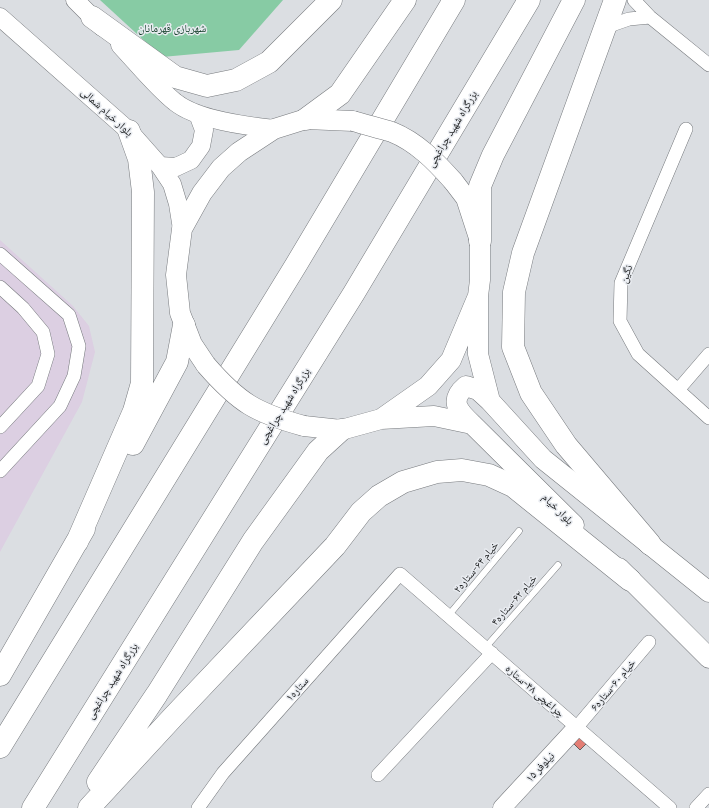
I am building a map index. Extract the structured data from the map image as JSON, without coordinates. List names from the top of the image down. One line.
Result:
{"streets":{"highway":["بزرگراه شهید چراغچی"],"main road":["بلوار خیام شمالی","بلوار خیام","نیلوفر ۱۵"],"street":["نگین","خیام ۶۰-ستاره۶","ستاره۱","چراغچی ۴۸-ستاره"],"lane":["خیام ۶۴-ستاره۲","خیام ۶۲-ستاره۴"]},"crossings":[["خیام ۶۴-ستاره۲","چراغچی ۴۸-ستاره"],["خیام ۶۲-ستاره۴","چراغچی ۴۸-ستاره"],["خیام ۶۰-ستاره۶","چراغچی ۴۸-ستاره"],["خیام ۶۰-ستاره۶","نیلوفر ۱۵"],["ستاره۱","چراغچی ۴۸-ستاره"],["چراغچی ۴۸-ستاره","نیلوفر ۱۵"]],"parks":["شهربازی قهرمانان"]}
